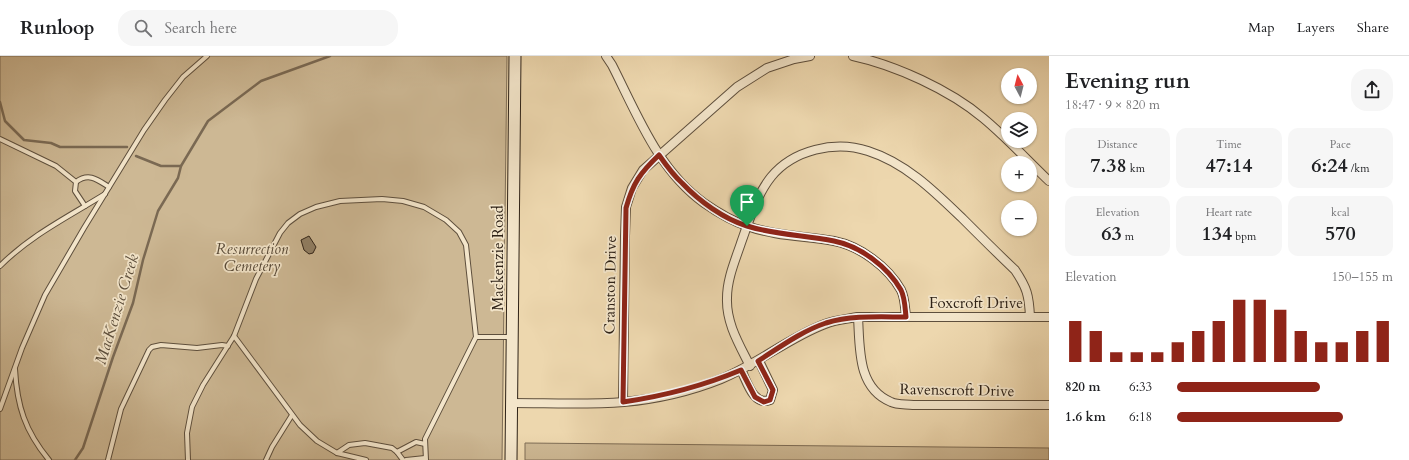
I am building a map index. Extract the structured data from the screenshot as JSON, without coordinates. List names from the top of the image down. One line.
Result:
{"streets":{"main road":["Mackenzie Road"],"street":["Cranston Drive","Foxcroft Drive","Ravenscroft Drive"]},"crossings":[["Mackenzie Road","Foxcroft Drive"],["Cranston Drive","Foxcroft Drive"],["Foxcroft Drive","Ravenscroft Drive"]],"water":["MacKenzie Creek"],"parks":["Resurrection Cemetery"],"north":"top","page":{"header":"Runloop","search":"Search here","nav":["Map","Layers","Share"],"heading":["Evening run","18:47 · 9 × 820 m"],"map_buttons":["+","−"],"stats":[["Distance","7.38 km"],["Time","47:14"],["Pace","6:24 /km"],["Elevation","63 m"],["Heart rate","134 bpm"],["kcal","570"]],"chart":["Elevation","150–155 m"],"list":[{"name":"820 m","note":"6:33"},{"name":"1.6 km","note":"6:18"}]}}
